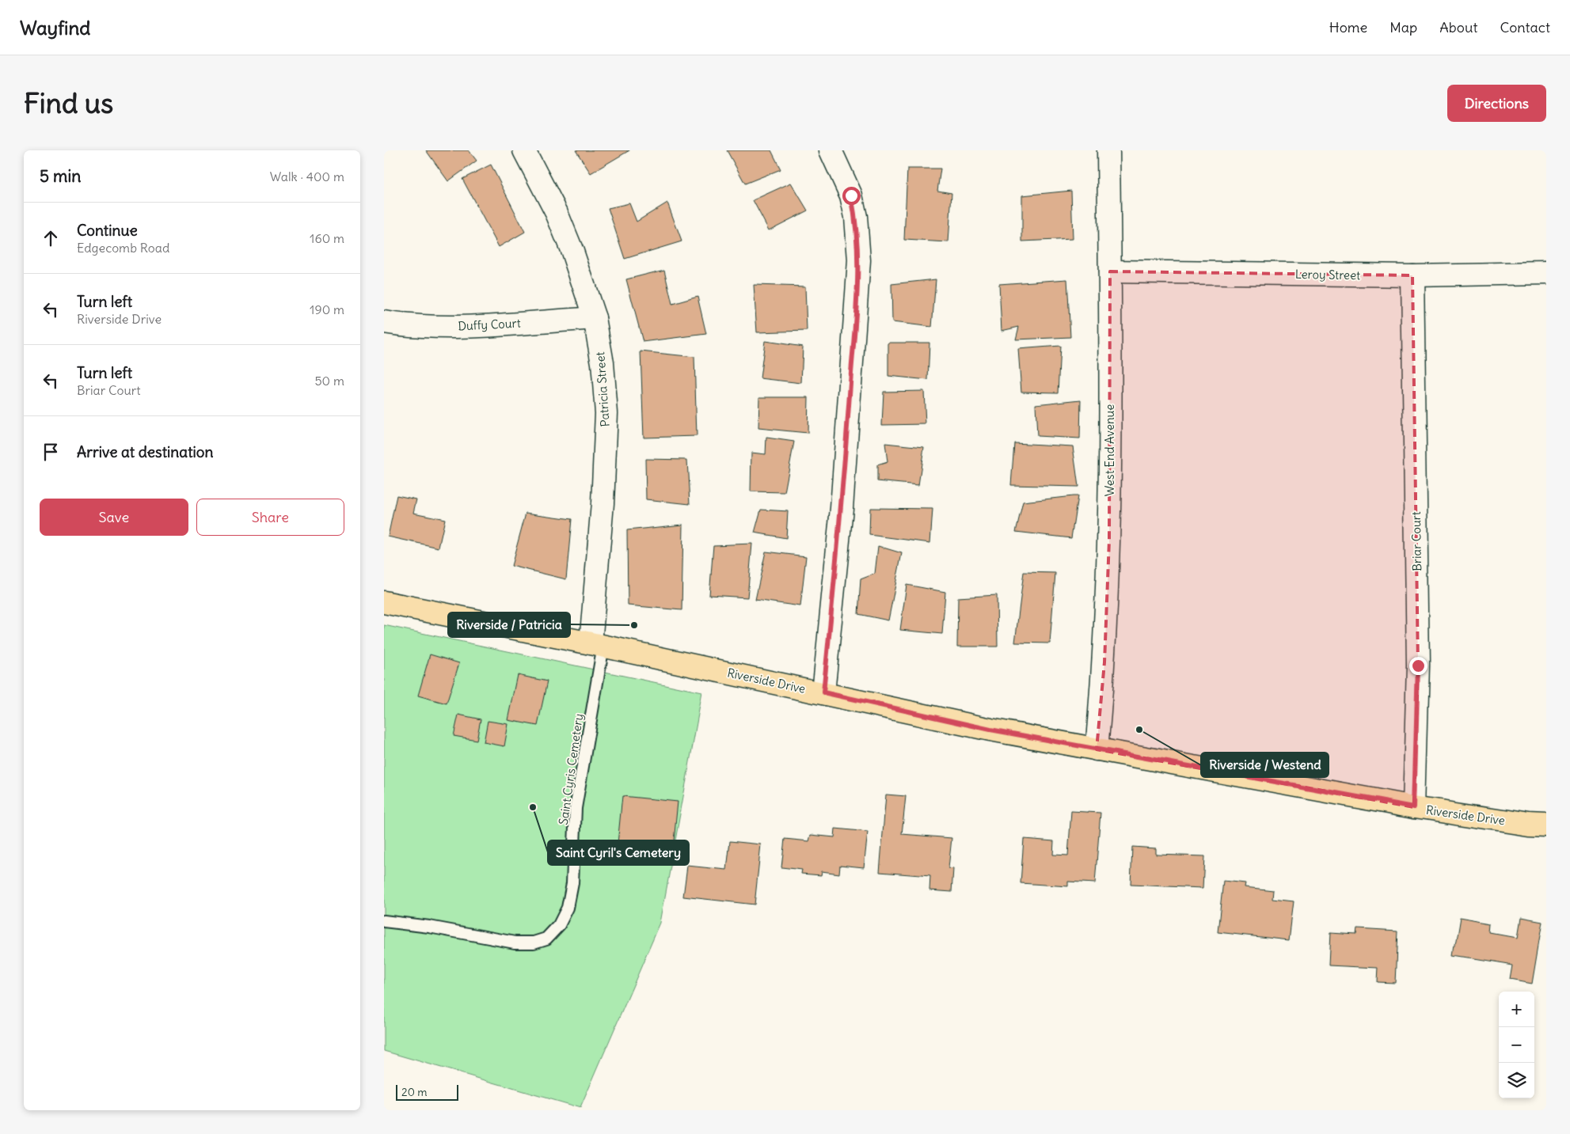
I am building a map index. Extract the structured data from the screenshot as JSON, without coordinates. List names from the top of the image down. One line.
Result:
{"streets":{"main road":["Riverside Drive"],"street":["Leroy Street","Duffy Court","Patricia Street","West End Avenue","Briar Court"],"lane":["Saint Cyris Cemetery"]},"crossings":[["Leroy Street","West End Avenue"],["Leroy Street","Briar Court"],["Duffy Court","Patricia Street"],["Patricia Street","Riverside Drive"],["Patricia Street","Saint Cyris Cemetery"],["West End Avenue","Riverside Drive"],["Briar Court","Riverside Drive"],["Riverside Drive","Saint Cyris Cemetery"]],"places":["Riverside / Patricia","Riverside / Westend","Saint Cyril's Cemetery"],"scale_bar":"20 m","page":{"header":"Wayfind","nav":["Home","Map","About","Contact"],"buttons":["Directions",["Save","Share"]],"title":"Find us","heading":["5 min","Walk · 400 m"],"list":[["Continue","Edgecomb Road","160 m"],["Turn left","Riverside Drive","190 m"],["Turn left","Briar Court","50 m"],"Arrive at destination"],"map_buttons":["+","−"],"scale":"20 m"}}
